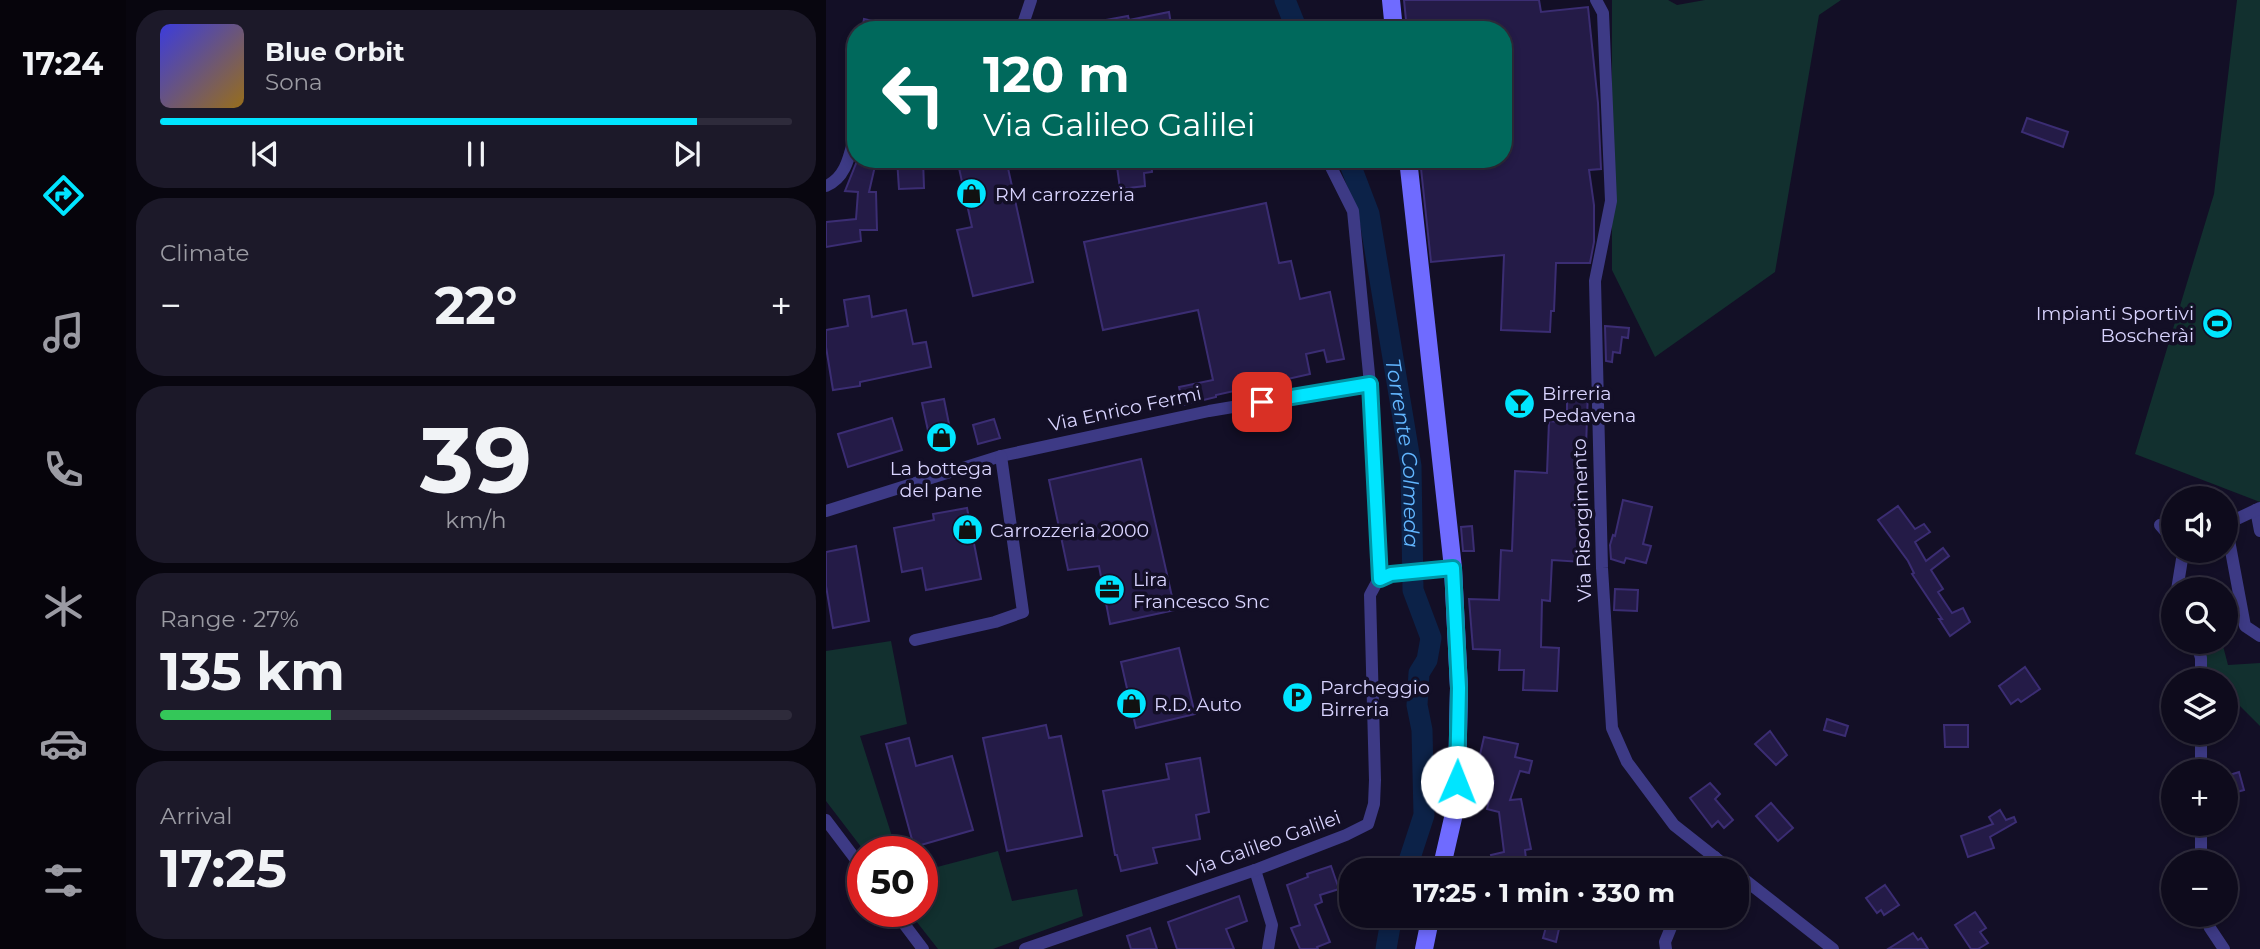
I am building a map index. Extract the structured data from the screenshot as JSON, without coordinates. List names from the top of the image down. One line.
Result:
{"streets":{"street":["Via Enrico Fermi","Via Risorgimento","Via Galileo Galilei"]},"water":["Torrente Colmeda"],"places":{"shop":["RM carrozzeria","La bottega del pane","Carrozzeria 2000","R.D. Auto"],"sports":["Impianti Sportivi Boscherài"],"bar":["Birreria Pedavena"],"office":["Lira Francesco Snc"],"parking":["Parcheggio Birreria"]},"page":{"tabs":"17:24","turn":["120 m","Via Galileo Galilei"],"song":["Blue Orbit","Sona"],"tile":["Climate",["39","km/h"],["Range · 27%","135 km"],["Arrival","17:25"]],"heat":["−","22°","+"],"map_buttons":["+","−"],"limit":"50","trip":"17:25 · 1 min · 330 m"}}
